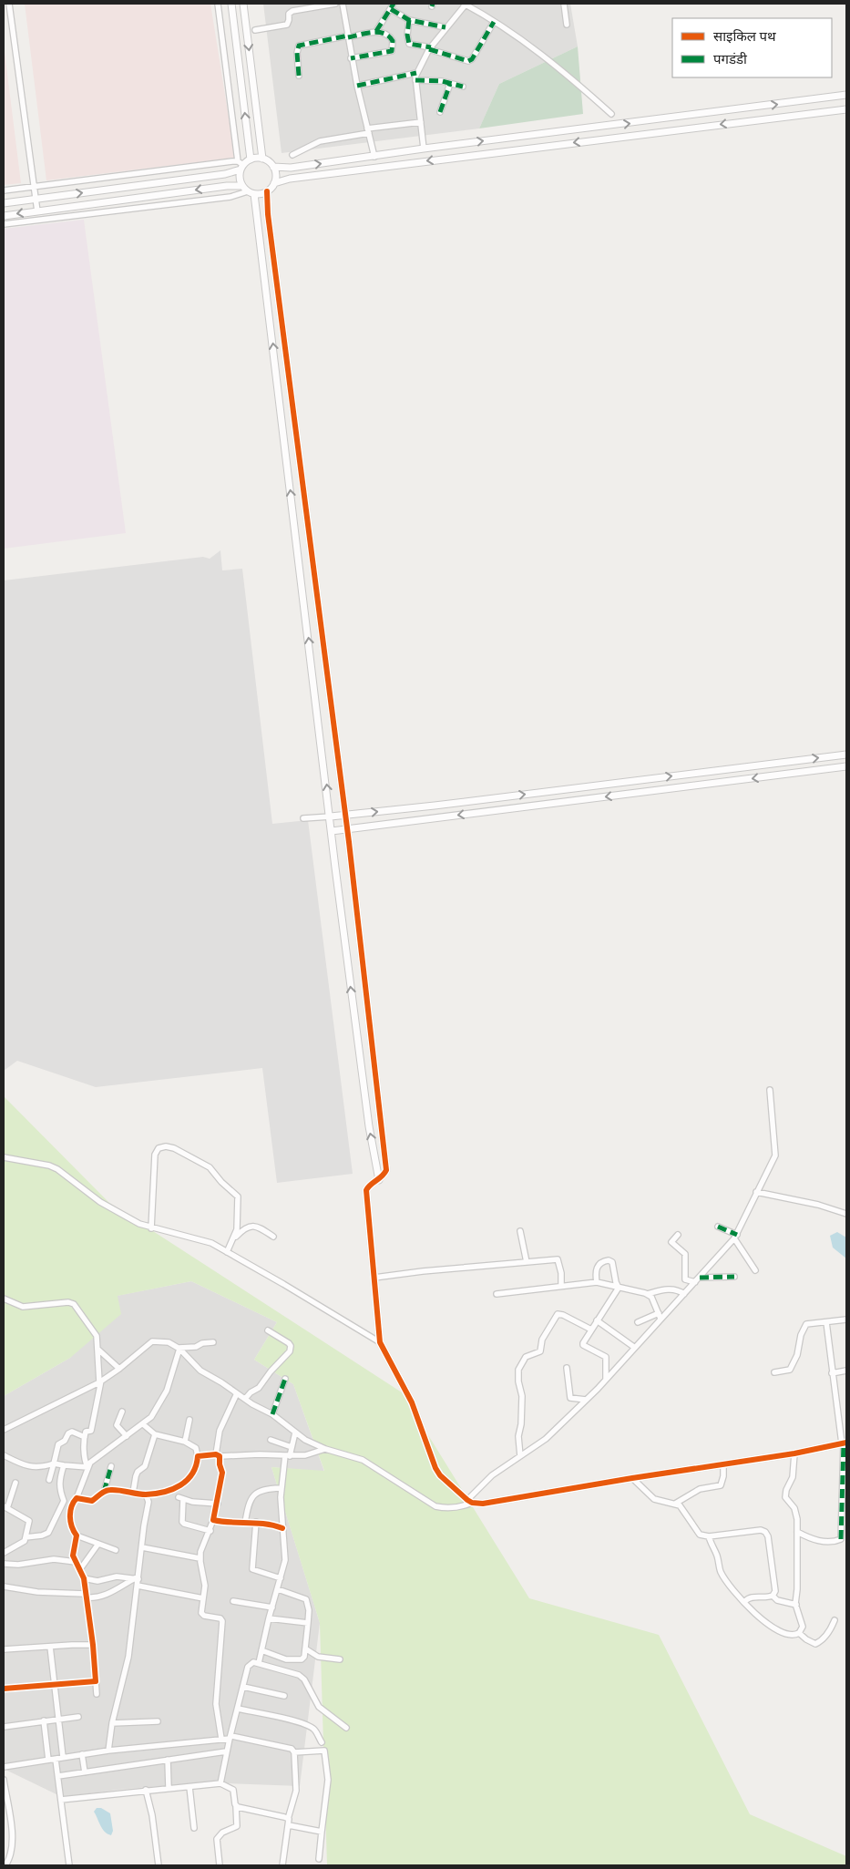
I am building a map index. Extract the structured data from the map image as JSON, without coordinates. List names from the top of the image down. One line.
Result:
{"legend":["साइकिल पथ","पगडंडी"]}
